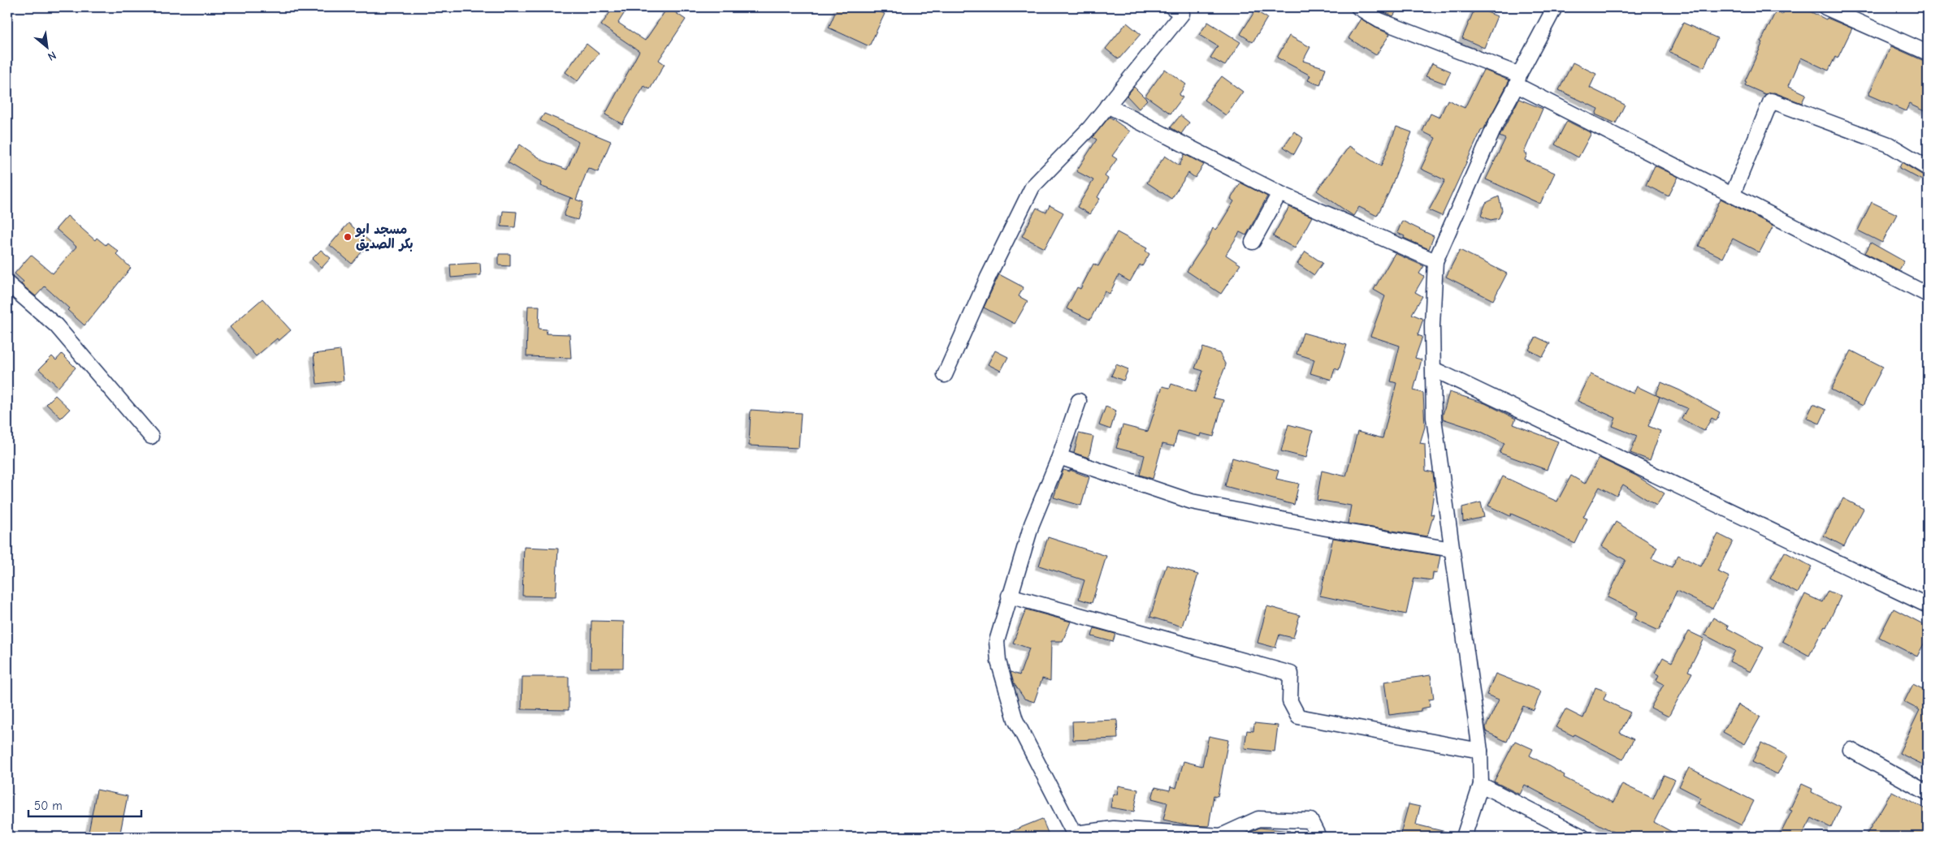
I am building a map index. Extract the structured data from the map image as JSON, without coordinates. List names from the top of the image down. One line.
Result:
{"places":["مسجد ابو بكر الصديق"],"scale_bar":"50 m","north":"bottom right"}
